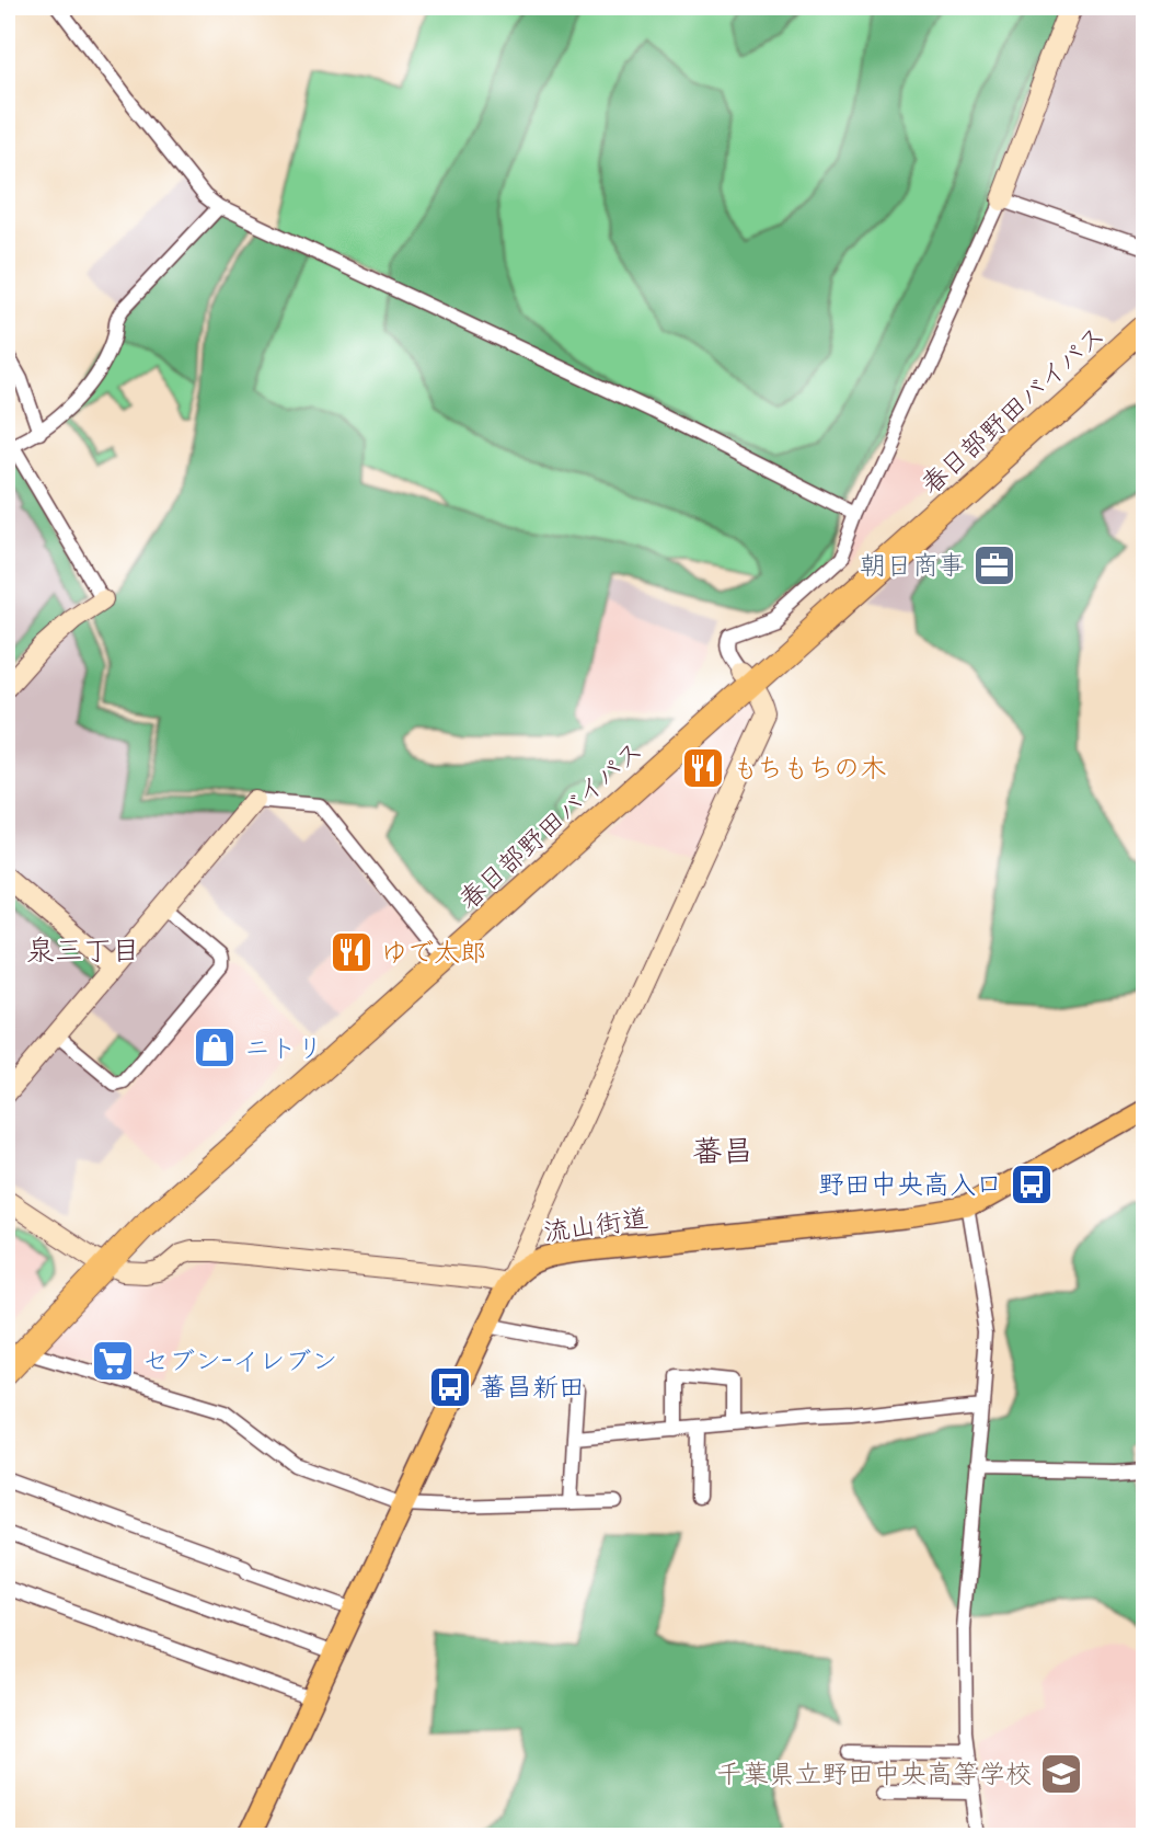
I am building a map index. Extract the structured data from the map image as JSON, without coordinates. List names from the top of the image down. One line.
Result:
{"streets":{"highway":["春日部野田バイパス"],"main road":["流山街道"]},"districts":["泉三丁目","蕃昌"],"places":{"office":["朝日商事"],"restaurant":["もちもちの木","ゆで太郎"],"shop":["ニトリ"],"bus stop":["野田中央高入口","蕃昌新田"],"supermarket":["セブン-イレブン"],"school or university":["千葉県立野田中央高等学校"]}}
